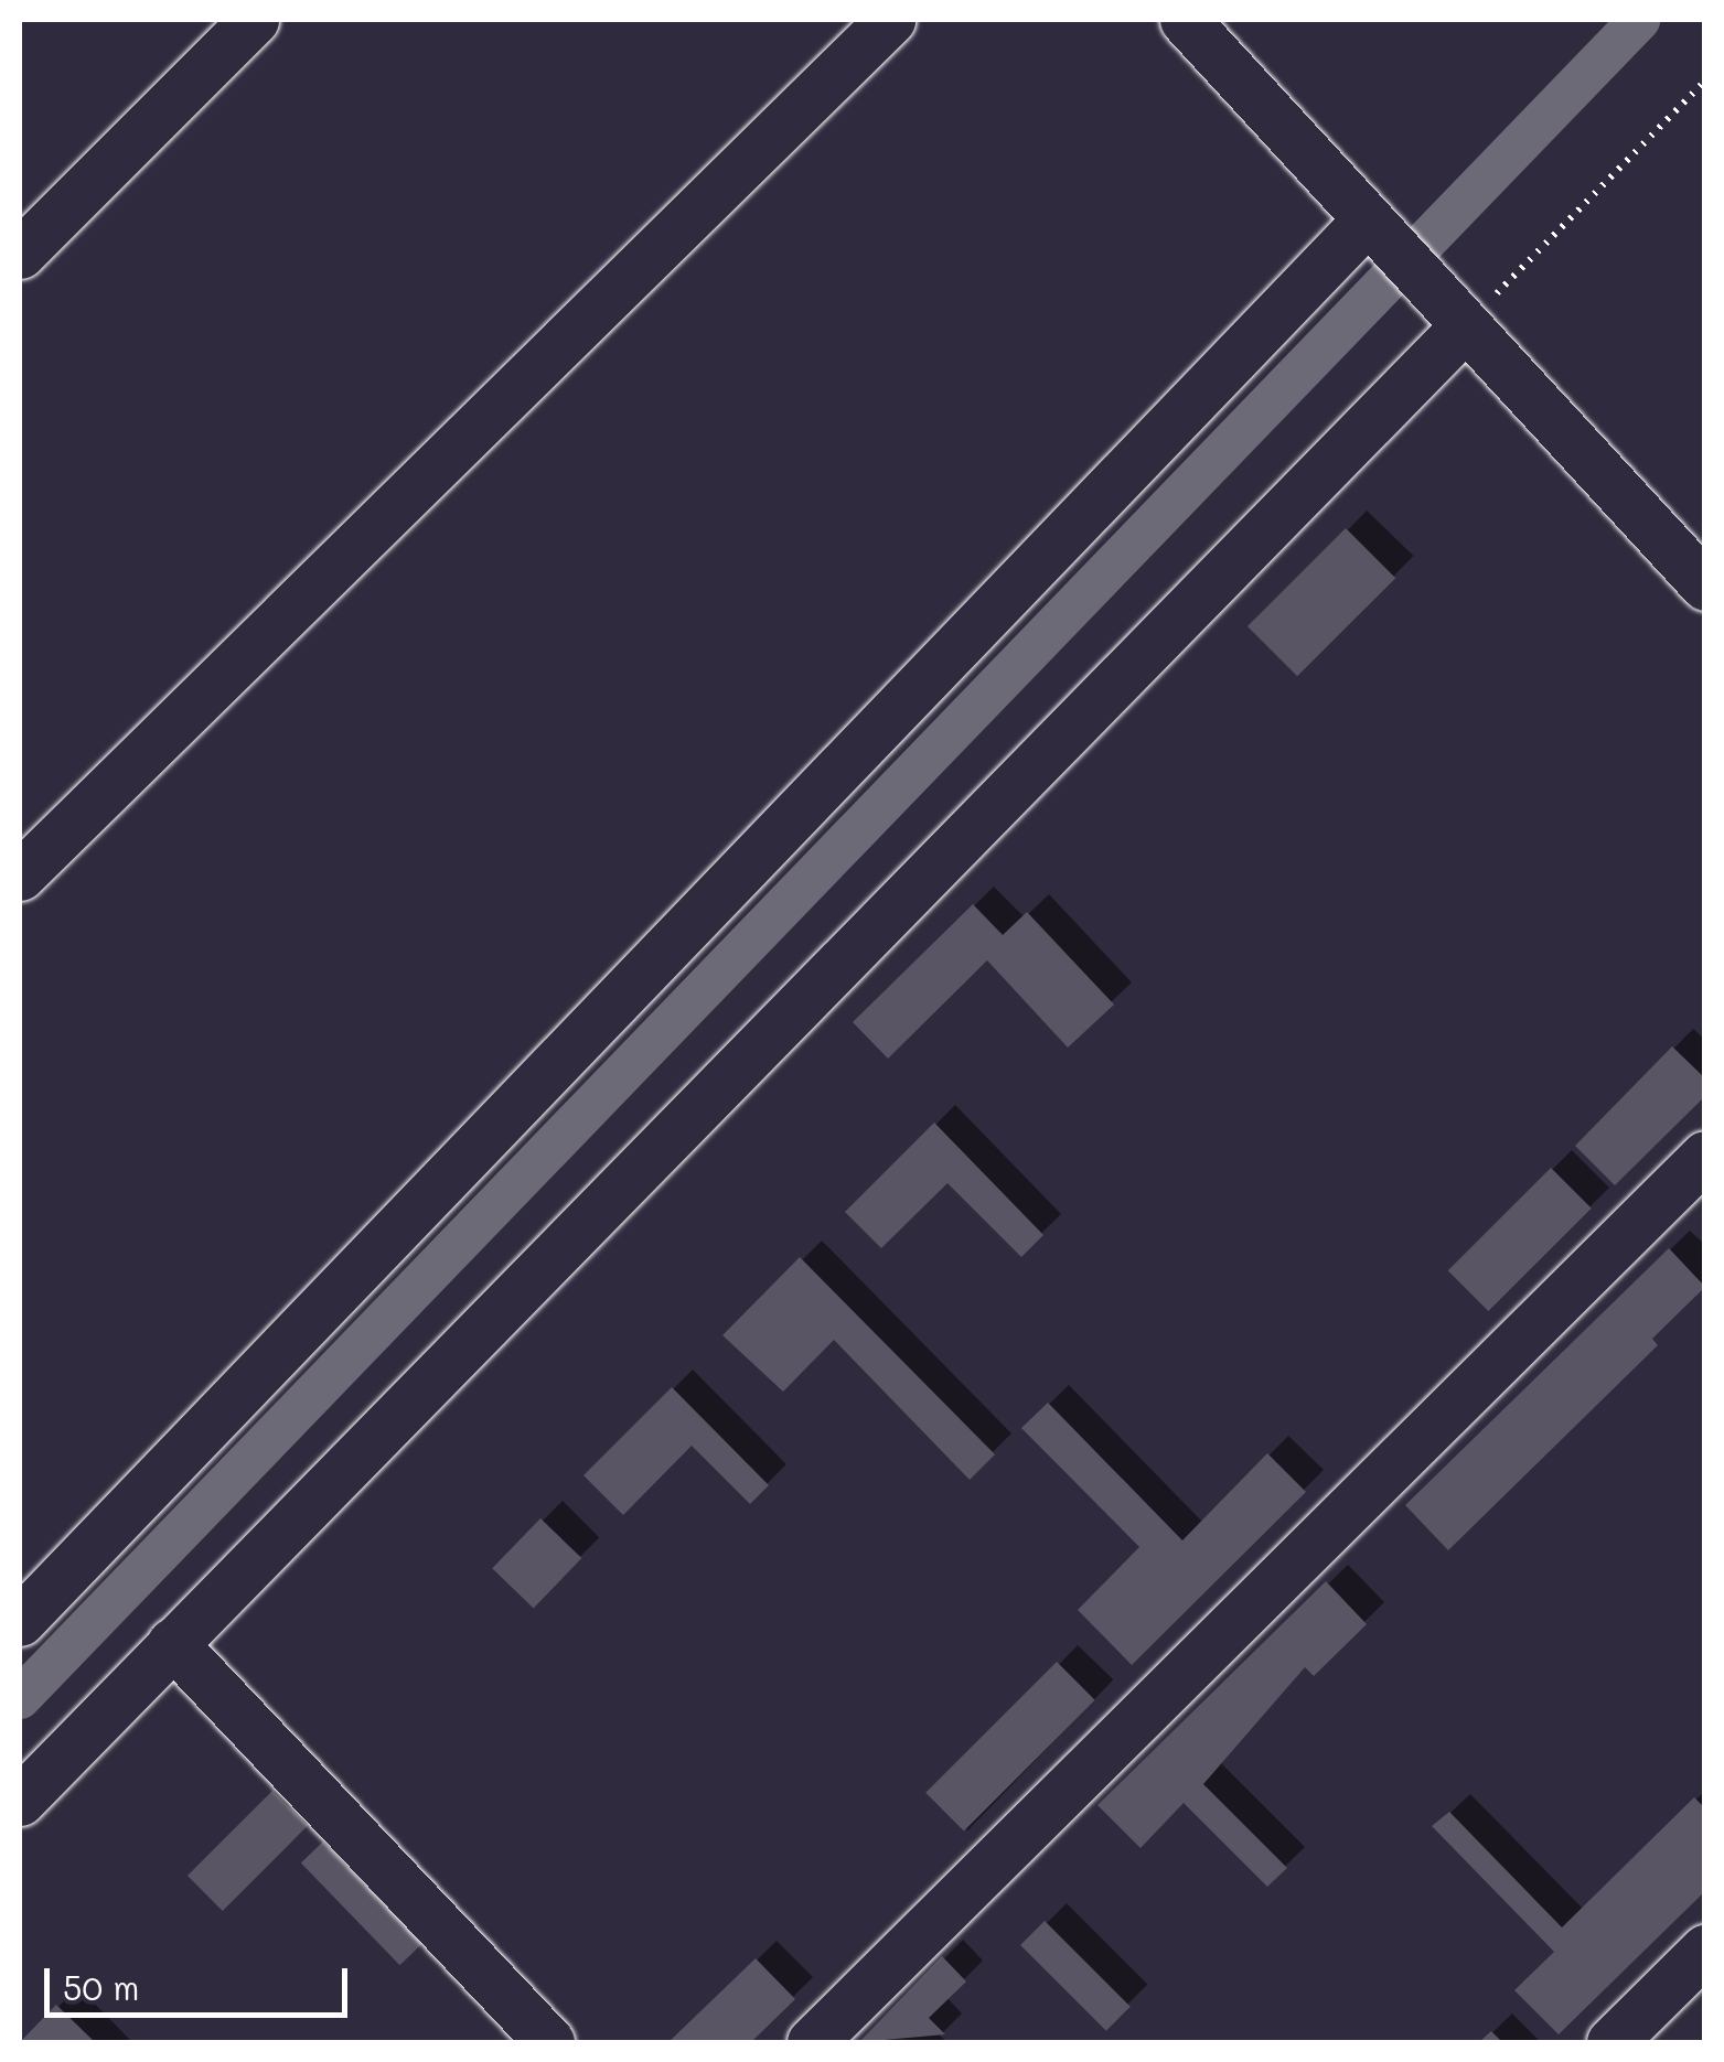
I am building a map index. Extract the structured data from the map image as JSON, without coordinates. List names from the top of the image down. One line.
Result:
{"scale_bar":"50 m"}
